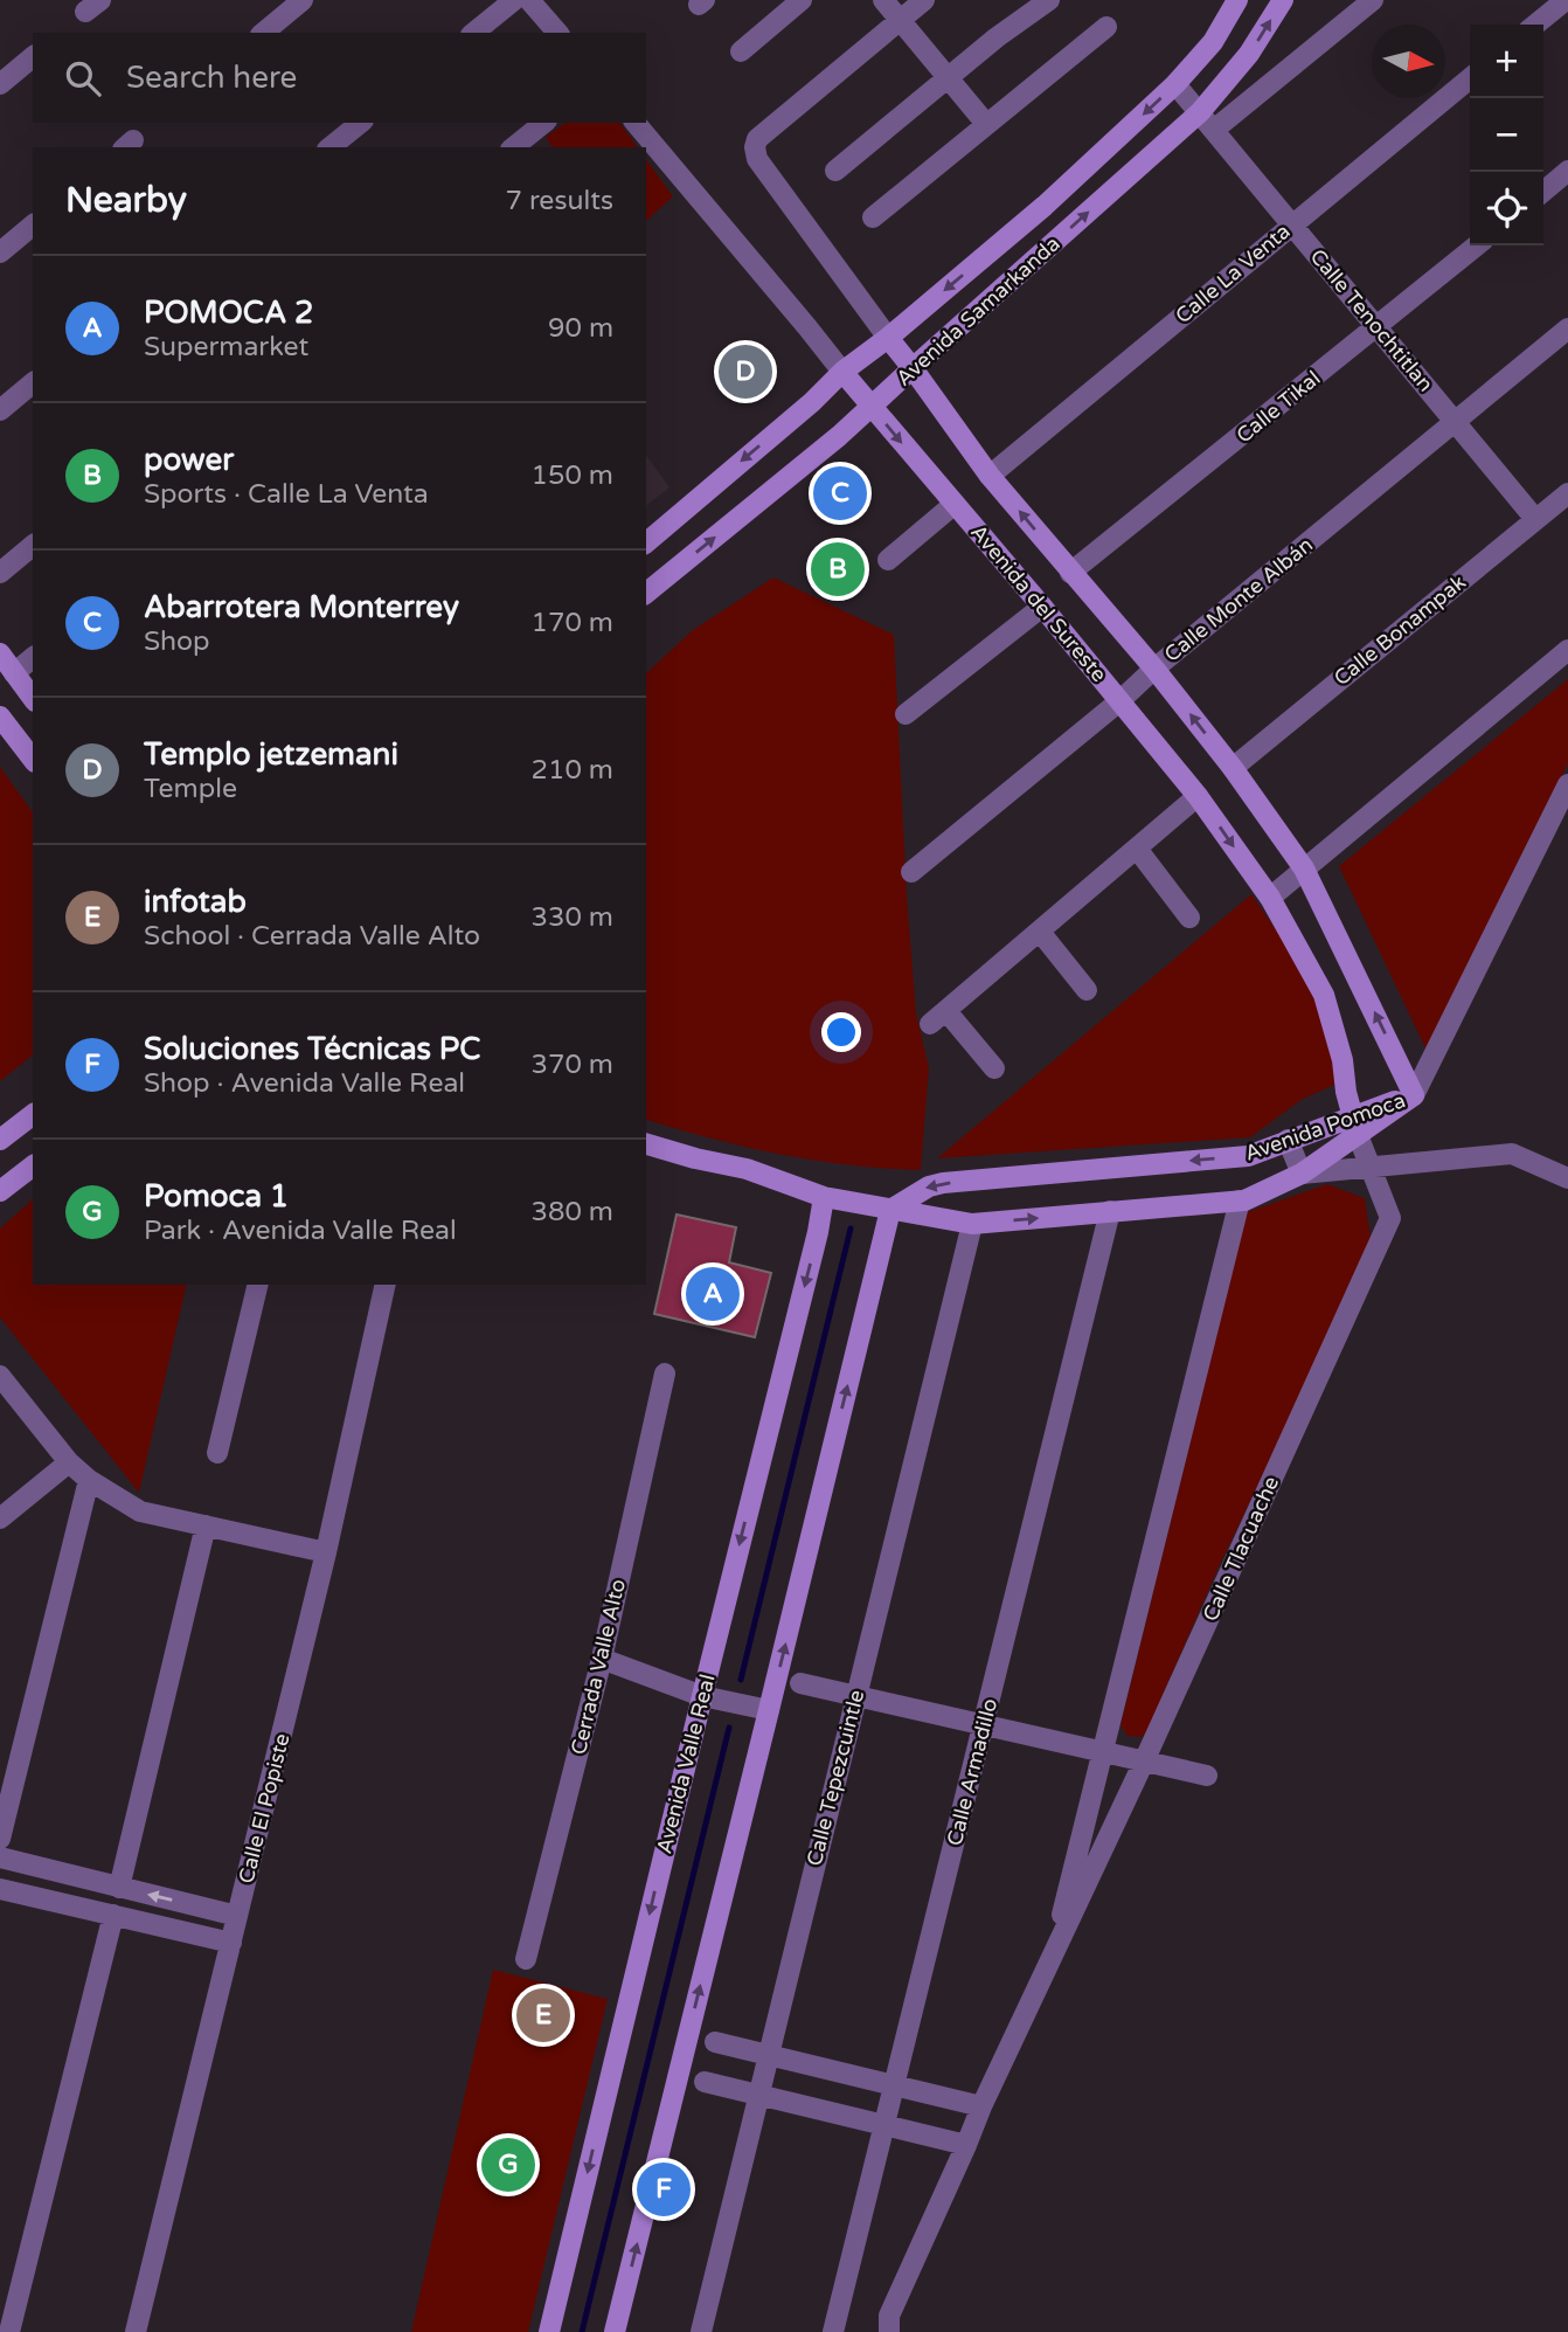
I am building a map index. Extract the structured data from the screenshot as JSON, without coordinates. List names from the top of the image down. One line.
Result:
{"streets":{"street":["Calle La Venta","Avenida Samarkanda","Calle Tenochtitlan","Calle Tikal","Calle Monte Albán","Avenida del Sureste","Calle Bonampak","Avenida Pomoca","Calle Tlacuache","Cerrada Valle Alto","Avenida Valle Real","Calle Armadillo","Calle Tepezcuintle","Calle El Popiste"]},"crossings":[["Calle La Venta","Calle Tenochtitlan"],["Avenida Samarkanda","Calle Tenochtitlan"],["Avenida Samarkanda","Avenida del Sureste"],["Calle Tenochtitlan","Calle Tikal"],["Calle Tenochtitlan","Calle Monte Albán"],["Calle Tenochtitlan","Calle Bonampak"],["Calle Monte Albán","Avenida del Sureste"],["Avenida del Sureste","Avenida Pomoca"],["Avenida del Sureste","Calle Tlacuache"],["Avenida Pomoca","Calle Tlacuache"],["Avenida Pomoca","Avenida Valle Real"],["Avenida Pomoca","Calle Armadillo"],["Avenida Pomoca","Calle Tepezcuintle"]],"north":"right","page":{"map_buttons":["+","−"],"search":"Search here","heading":["Nearby","7 results"],"list":[{"mark":"A","name":"POMOCA 2","note":"Supermarket","value":"90 m"},{"mark":"B","name":"power","note":"Sports · Calle La Venta","value":"150 m"},{"mark":"C","name":"Abarrotera Monterrey","note":"Shop","value":"170 m"},{"mark":"D","name":"Templo jetzemani","note":"Temple","value":"210 m"},{"mark":"E","name":"infotab","note":"School · Cerrada Valle Alto","value":"330 m"},{"mark":"F","name":"Soluciones Técnicas PC","note":"Shop · Avenida Valle Real","value":"370 m"},{"mark":"G","name":"Pomoca 1","note":"Park · Avenida Valle Real","value":"380 m"}],"pins":["D","C","B","A","E","G","F"]}}
